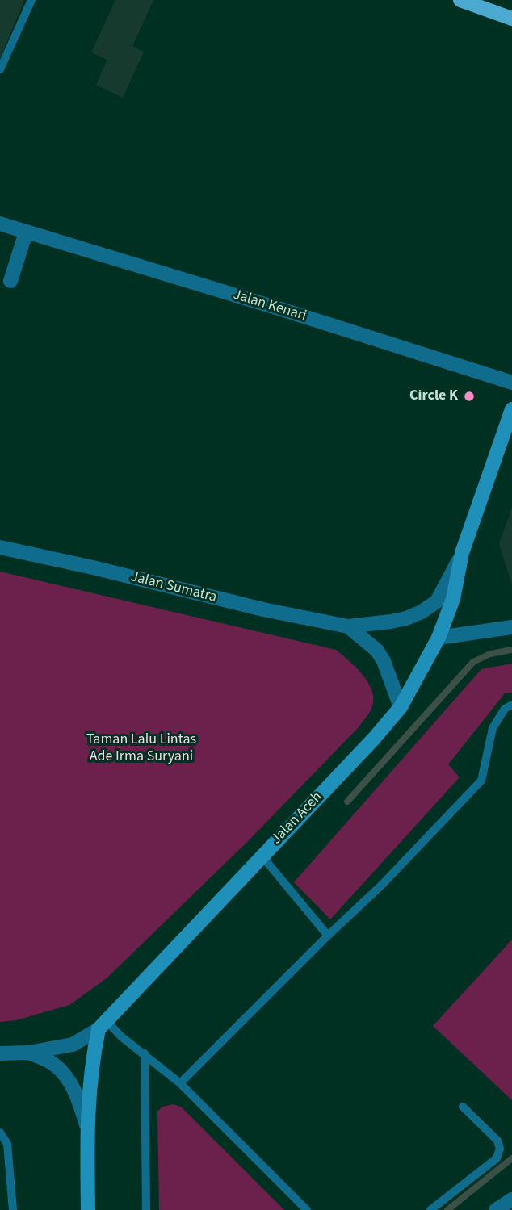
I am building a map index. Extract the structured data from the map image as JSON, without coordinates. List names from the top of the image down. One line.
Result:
{"streets":{"main road":["Jalan Aceh"],"street":["Jalan Kenari","Jalan Sumatra"]},"crossings":[["Jalan Sumatra","Jalan Aceh"]],"parks":["Taman Lalu Lintas Ade Irma Suryani"],"places":["Circle K"]}
